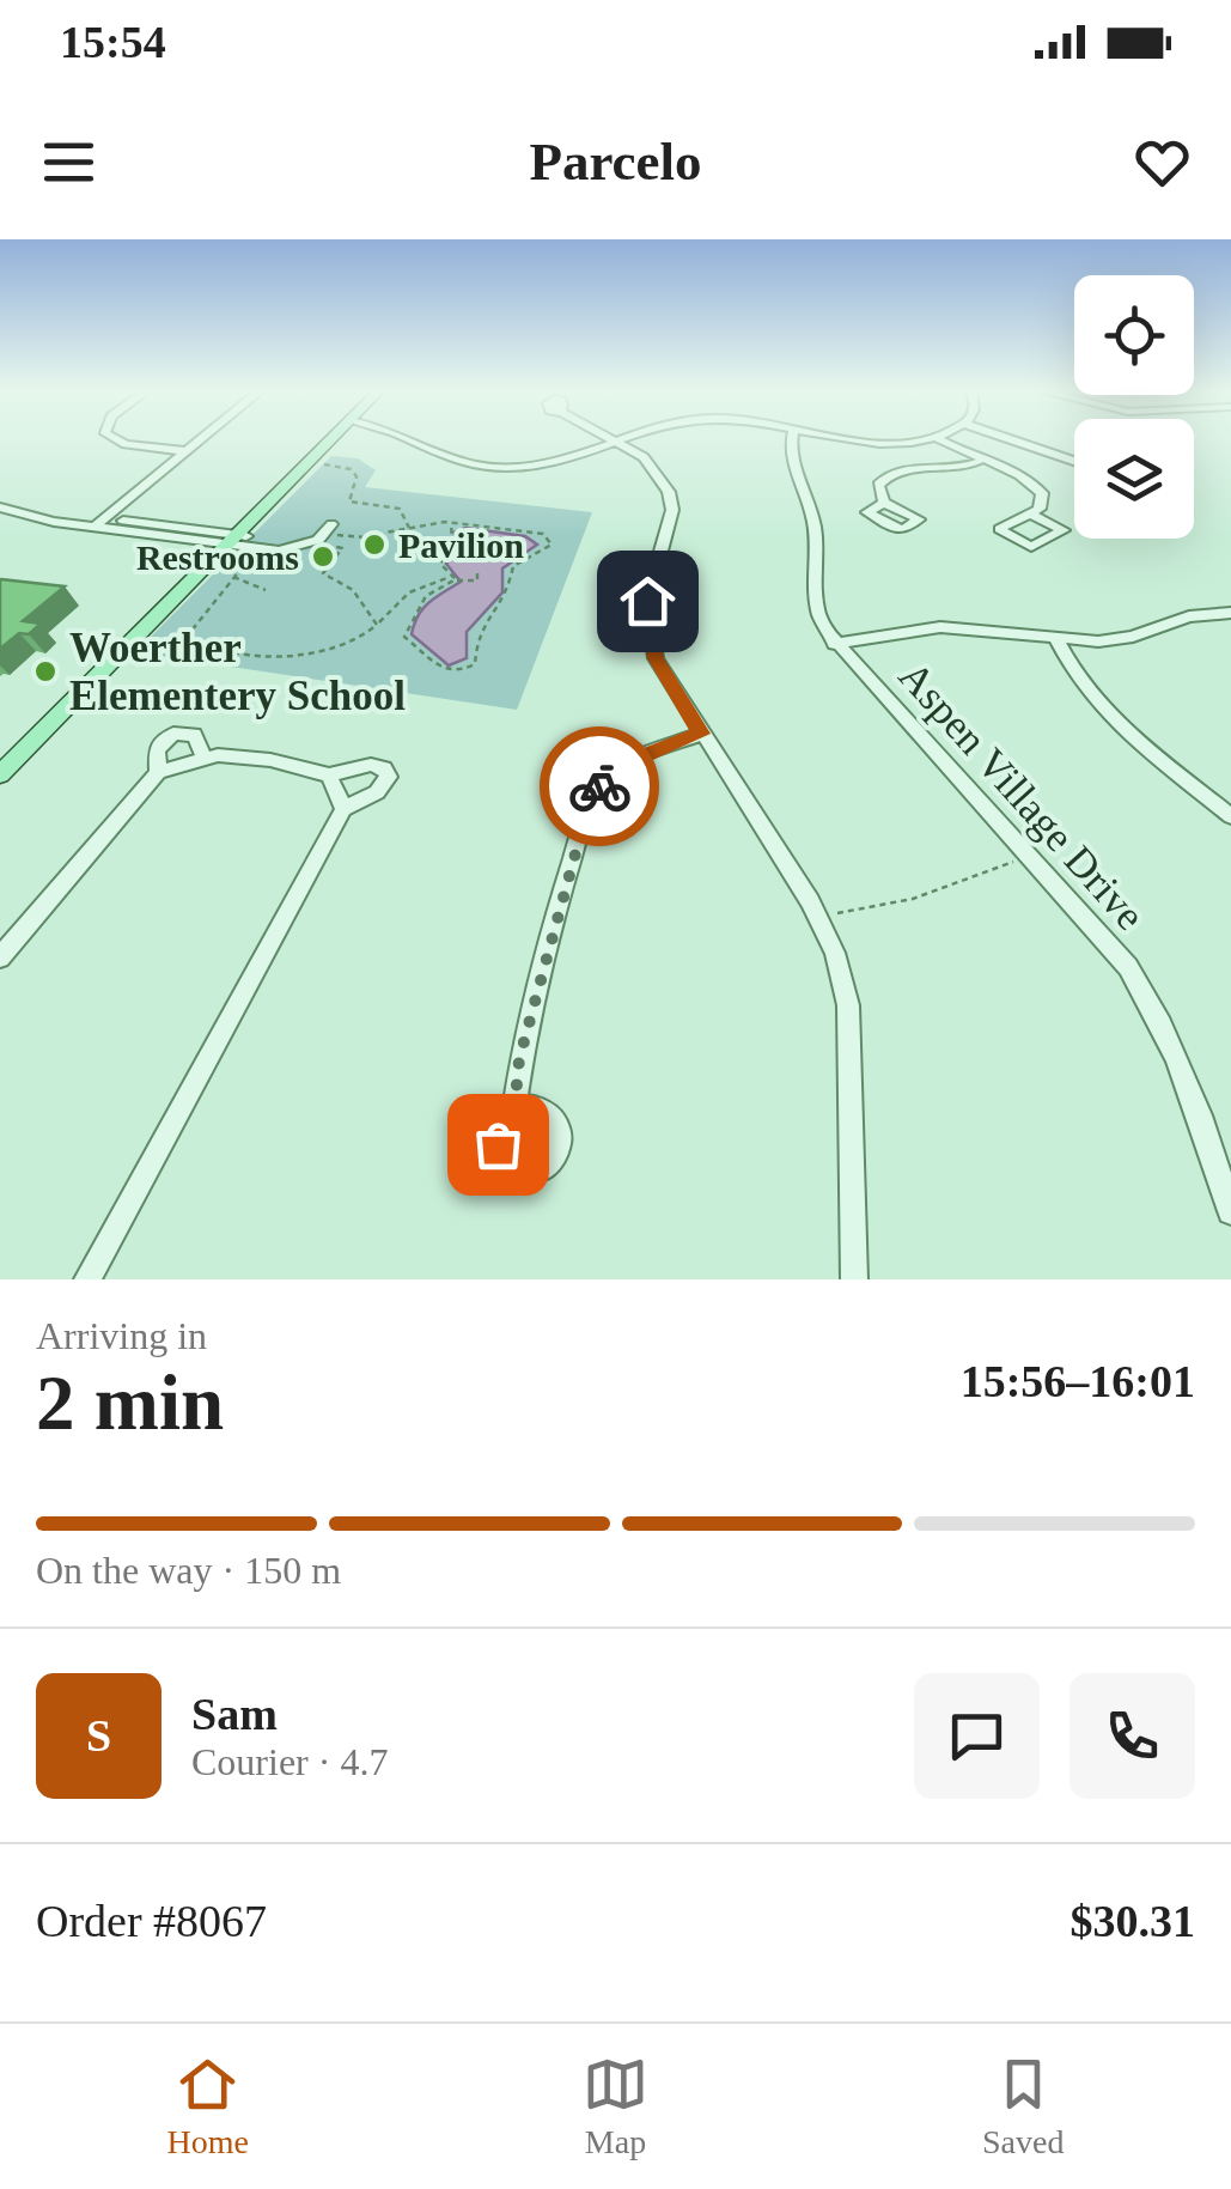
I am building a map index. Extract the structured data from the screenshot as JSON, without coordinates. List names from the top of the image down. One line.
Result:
{"streets":{"street":["Aspen Village Drive"]},"places":["Pavilion","Restrooms","Woerther Elementery School"],"page":{"status":"15:54","header":"Parcelo","heading":["2 min","Arriving in","15:56–16:01"],"panel":["Sam","Courier · 4.7","Order #8067","$30.31"],"bar":"On the way · 150 m","round":"S","tabs":["Home","Map","Saved"]}}
